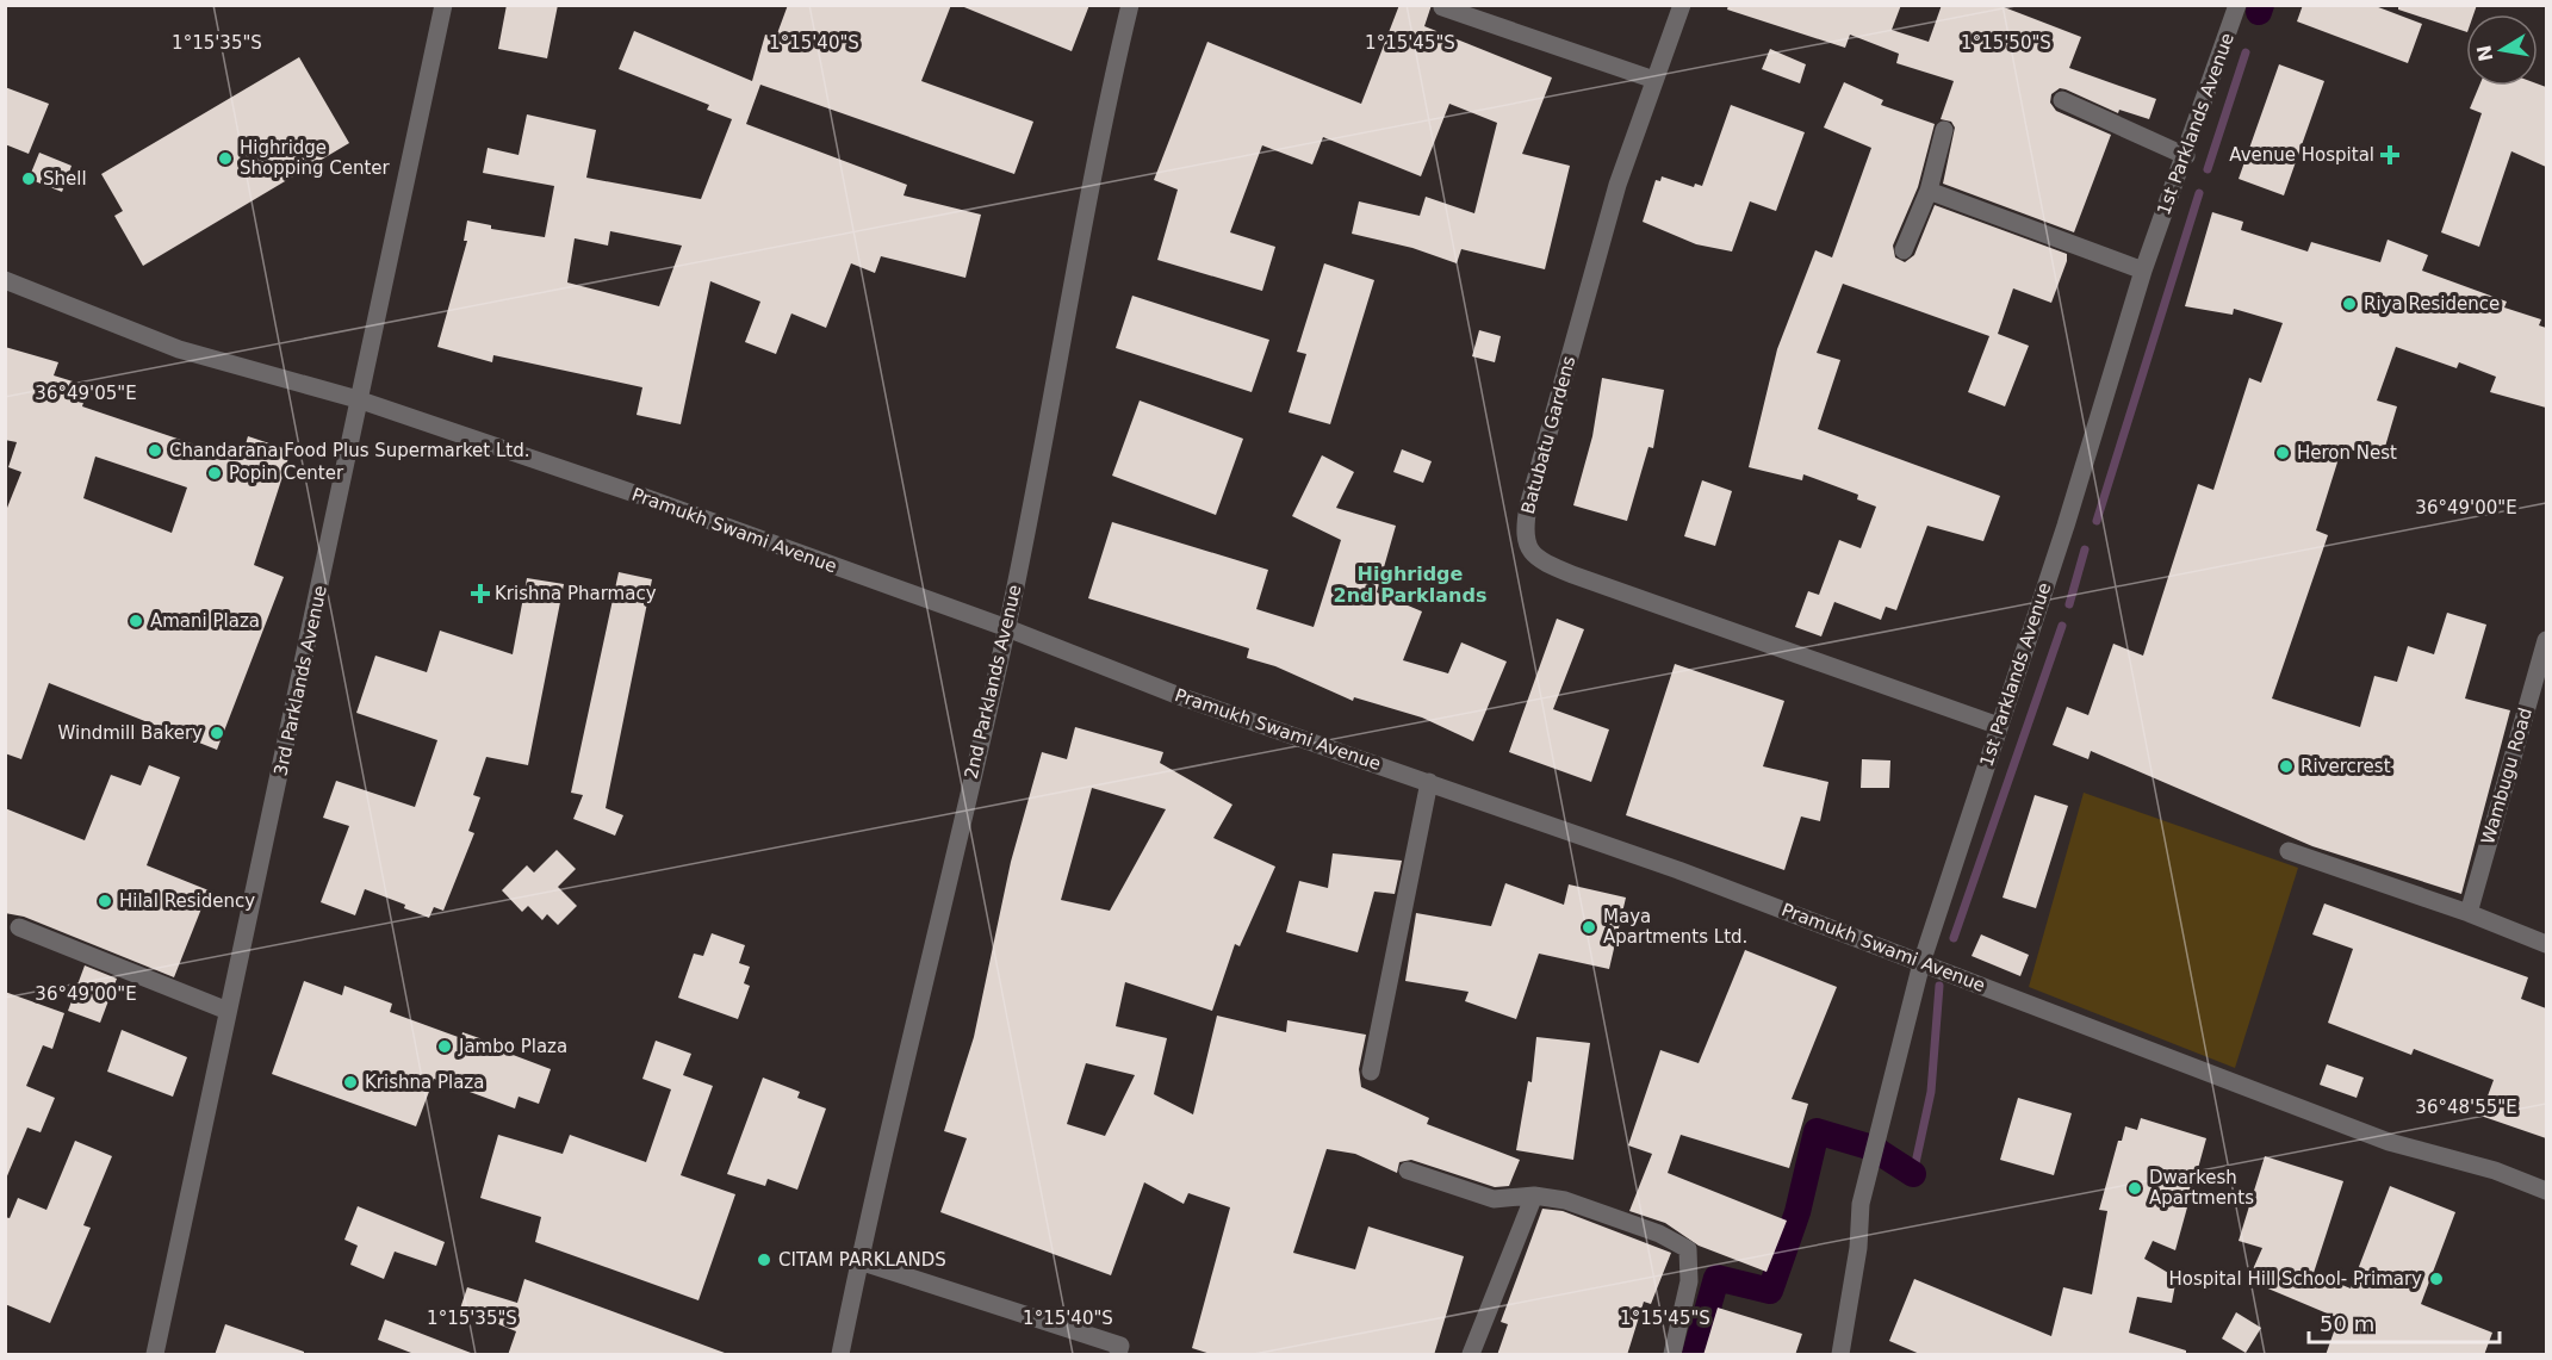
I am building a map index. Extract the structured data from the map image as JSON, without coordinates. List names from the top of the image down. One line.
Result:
{"streets":{"street":["1st Parklands Avenue","Batubatu Gardens","Pramukh Swami Avenue","3rd Parklands Avenue","2nd Parklands Avenue","Wambugu Road"]},"crossings":[["1st Parklands Avenue","Batubatu Gardens"],["1st Parklands Avenue","Pramukh Swami Avenue"],["Pramukh Swami Avenue","3rd Parklands Avenue"],["Pramukh Swami Avenue","2nd Parklands Avenue"]],"districts":["Highridge 2nd Parklands"],"places":{"health":["Avenue Hospital","Krishna Pharmacy"],"other":["Highridge Shopping Center","Shell","Riya Residence","Chandarana Food Plus Supermarket Ltd.","Heron Nest","Popin Center","Amani Plaza","Windmill Bakery","Rivercrest","Hilal Residency","Maya Apartments Ltd.","Jambo Plaza","Krishna Plaza","Dwarkesh Apartments","CITAM PARKLANDS","Hospital Hill School- Primary"]},"scale_bar":"50 m","north":"left","coordinates":["1°15'35\"S","1°15'40\"S","1°15'45\"S","1°15'50\"S","36°49'05\"E","36°49'00\"E","36°48'55\"E"]}
